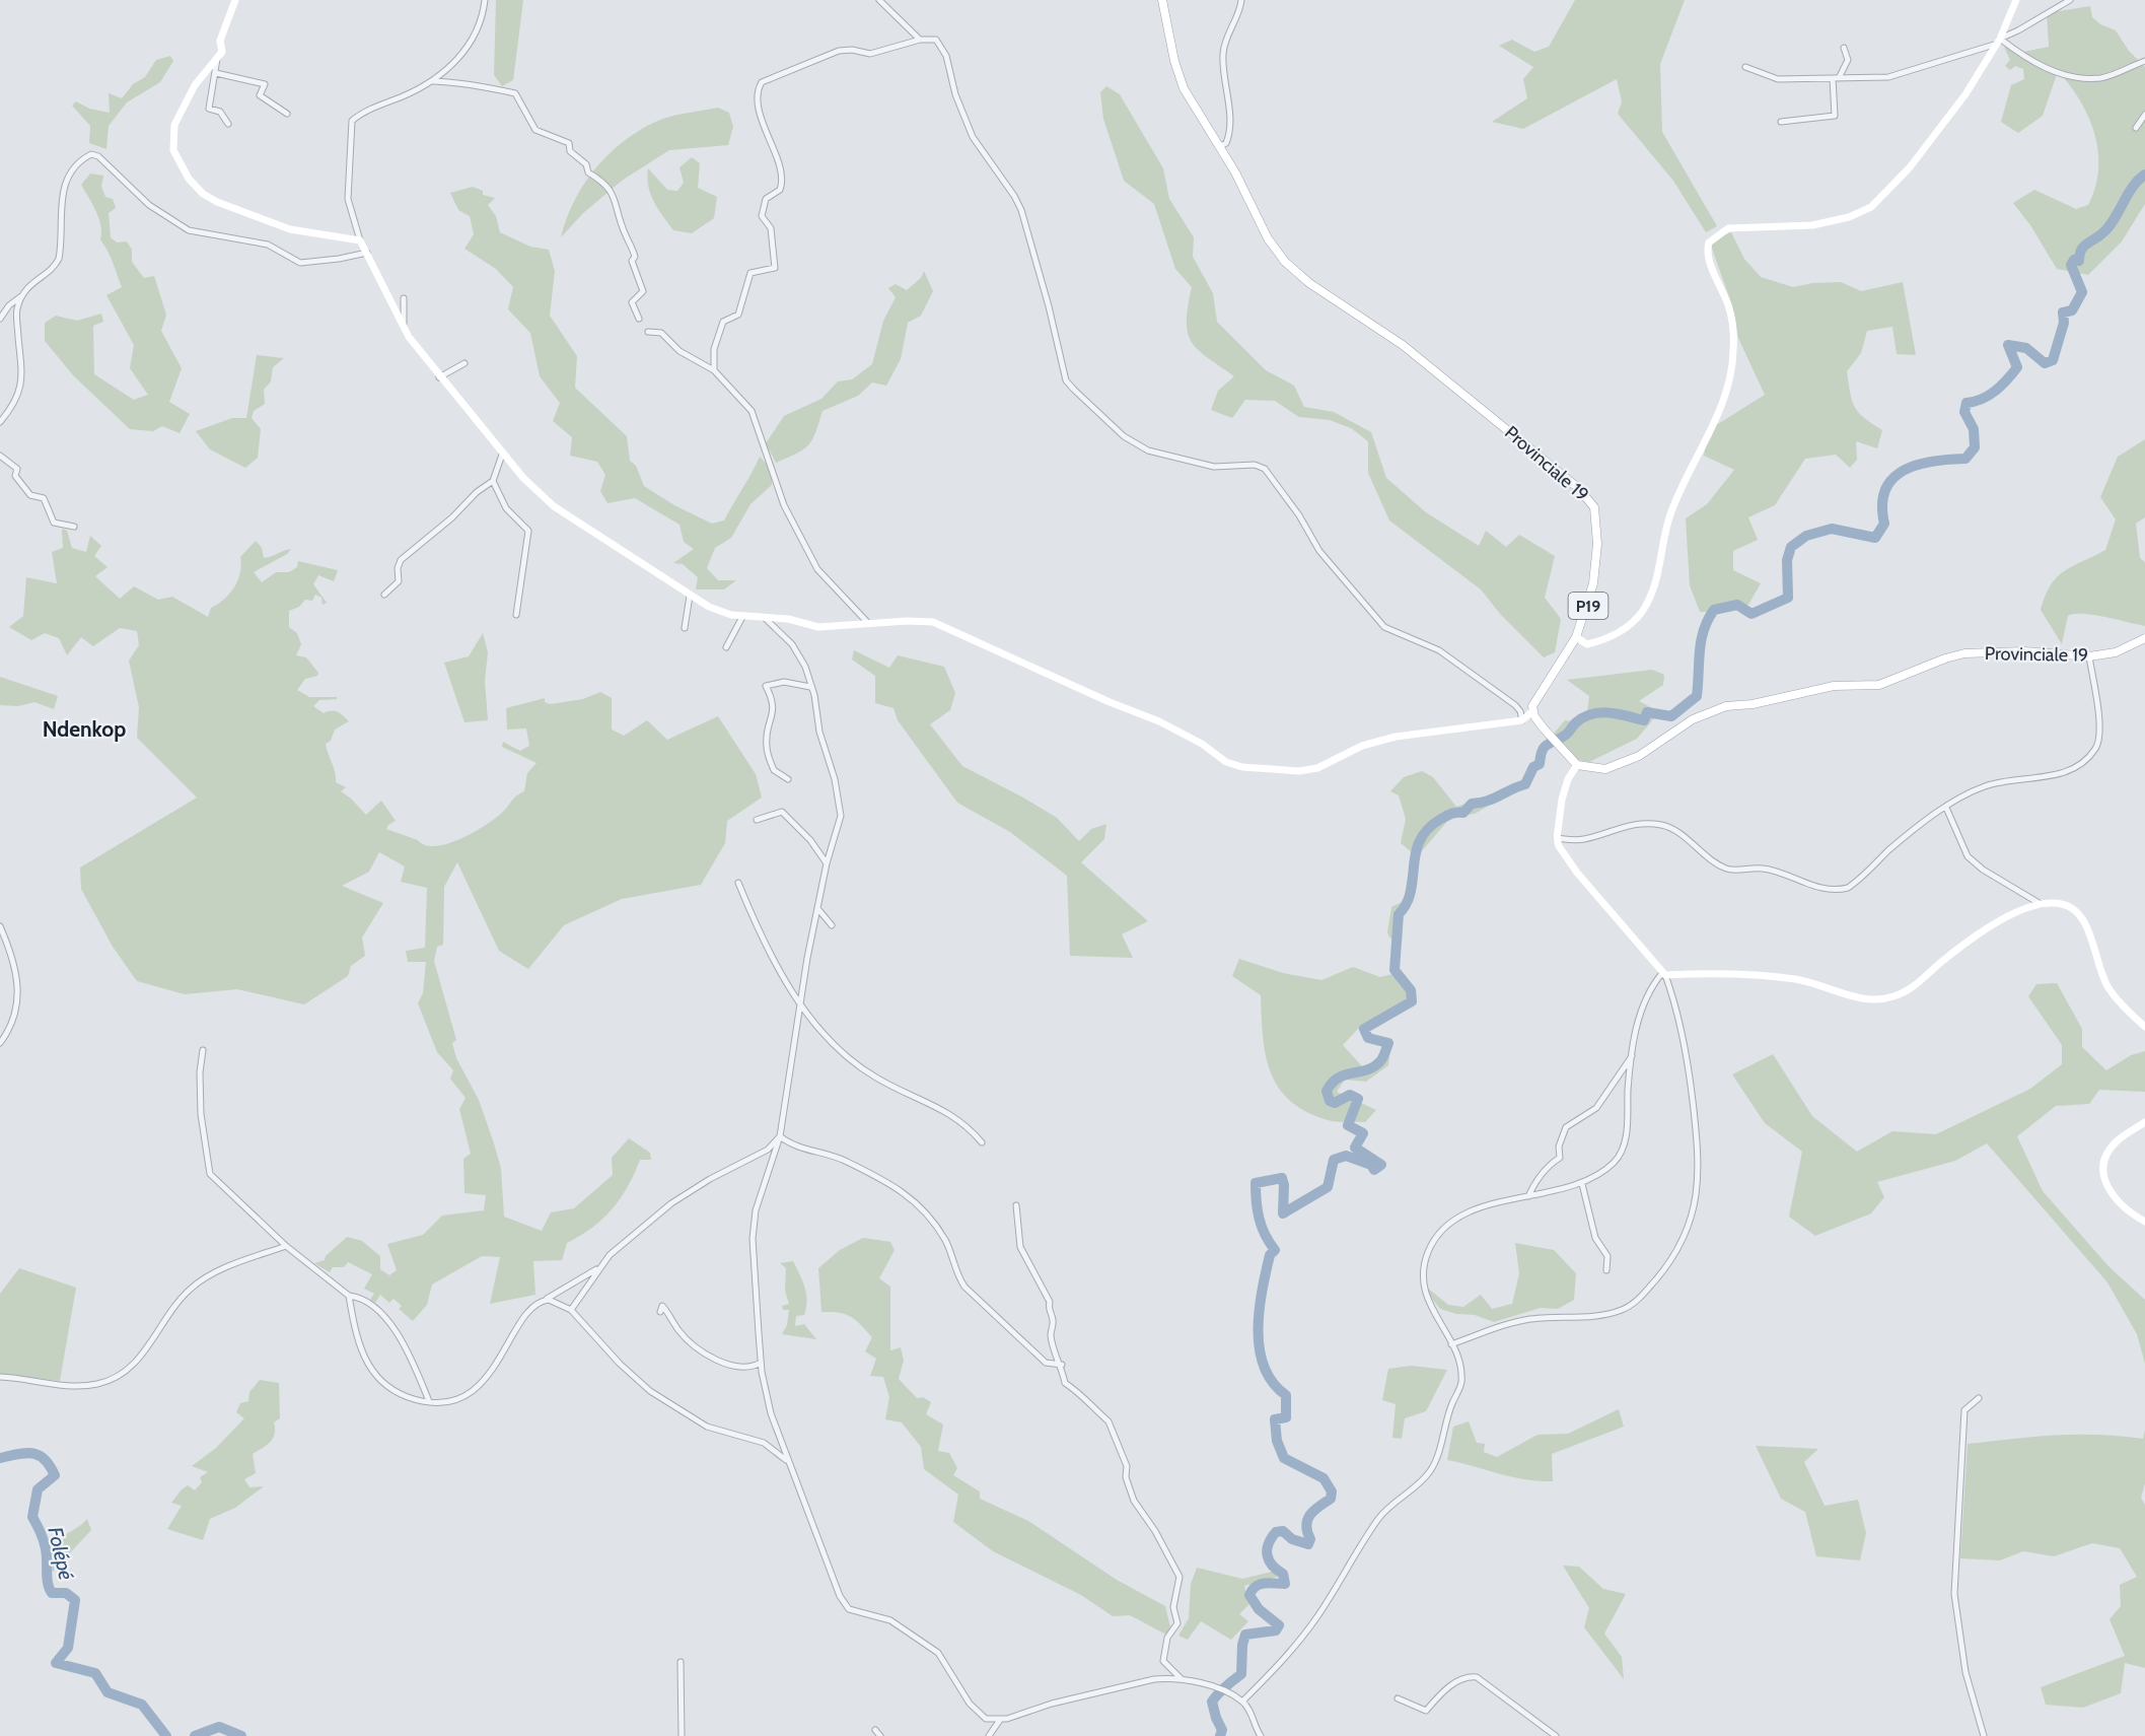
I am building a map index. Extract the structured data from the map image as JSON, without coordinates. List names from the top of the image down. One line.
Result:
{"streets":{"main road":["Provinciale 19","P19"]},"districts":["Ndenkop"],"water":["Folépé"]}
